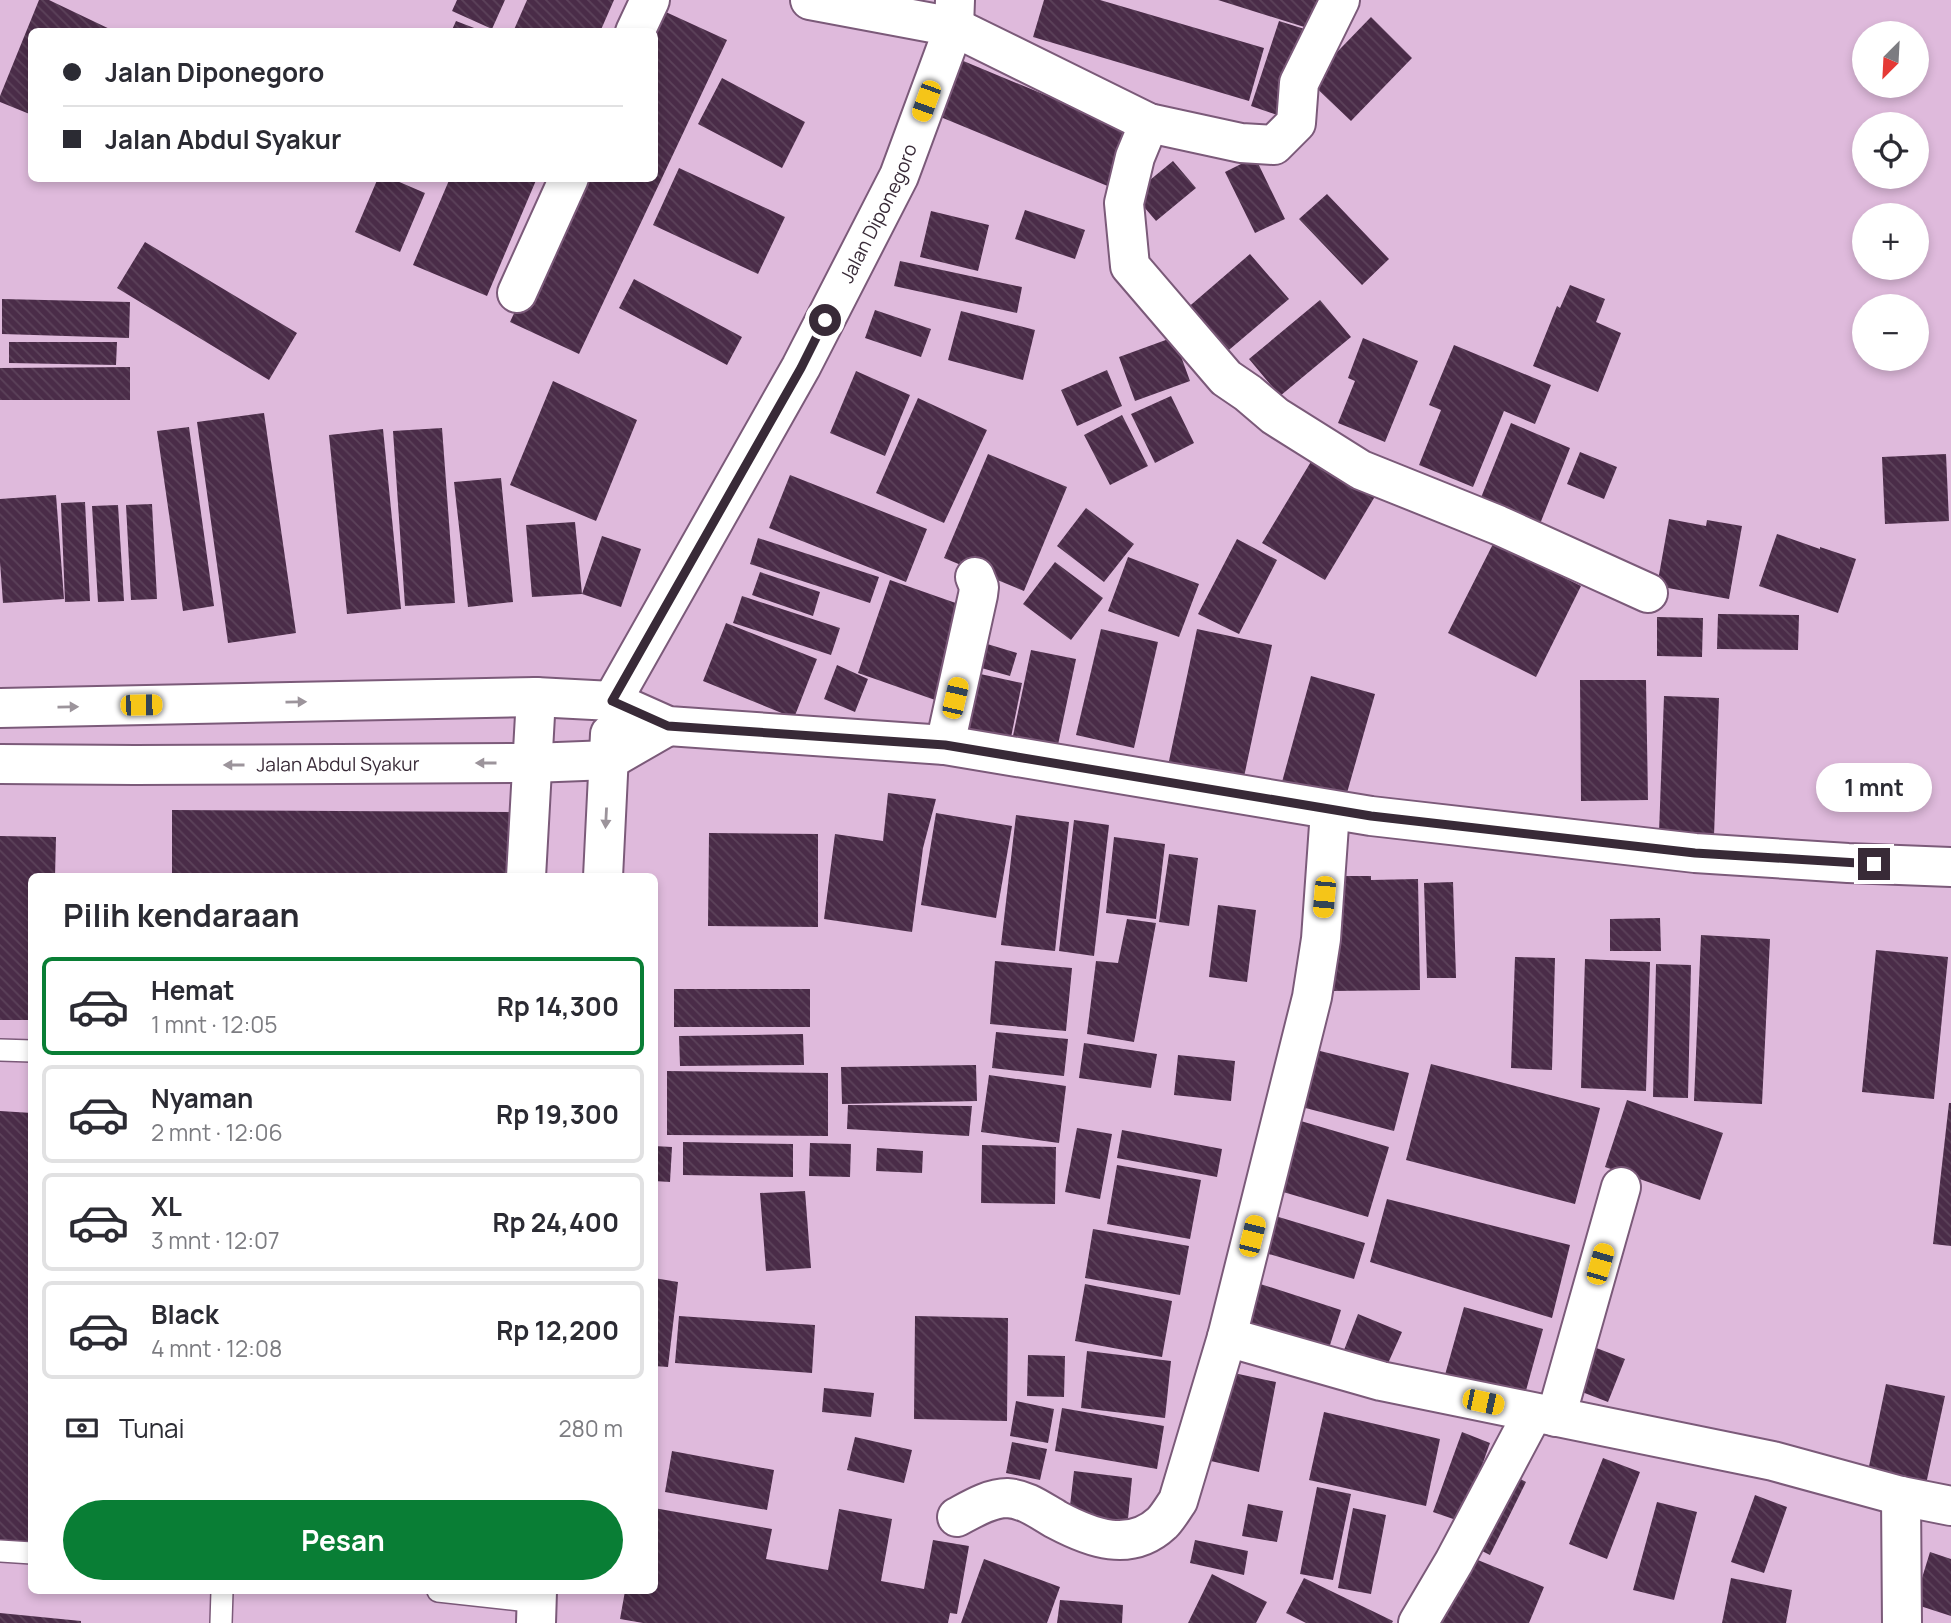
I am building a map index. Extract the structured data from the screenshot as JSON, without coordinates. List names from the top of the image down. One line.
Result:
{"streets":{"street":["Jalan Diponegoro","Jalan Abdul Syakur"]},"crossings":[["Jalan Diponegoro","Jalan Abdul Syakur"]],"north":"bottom left","page":{"map_buttons":["+","−"],"banner":["Jalan Diponegoro","Jalan Abdul Syakur"],"bubble":"1 mnt","heading":"Pilih kendaraan","list":[{"name":"Hemat","note":"1 mnt · 12:05","value":"Rp 14,300"},{"name":"Nyaman","note":"2 mnt · 12:06","value":"Rp 19,300"},{"name":"XL","note":"3 mnt · 12:07","value":"Rp 24,400"},{"name":"Black","note":"4 mnt · 12:08","value":"Rp 12,200"}],"pay":["Tunai","280 m"],"buttons":"Pesan"}}
